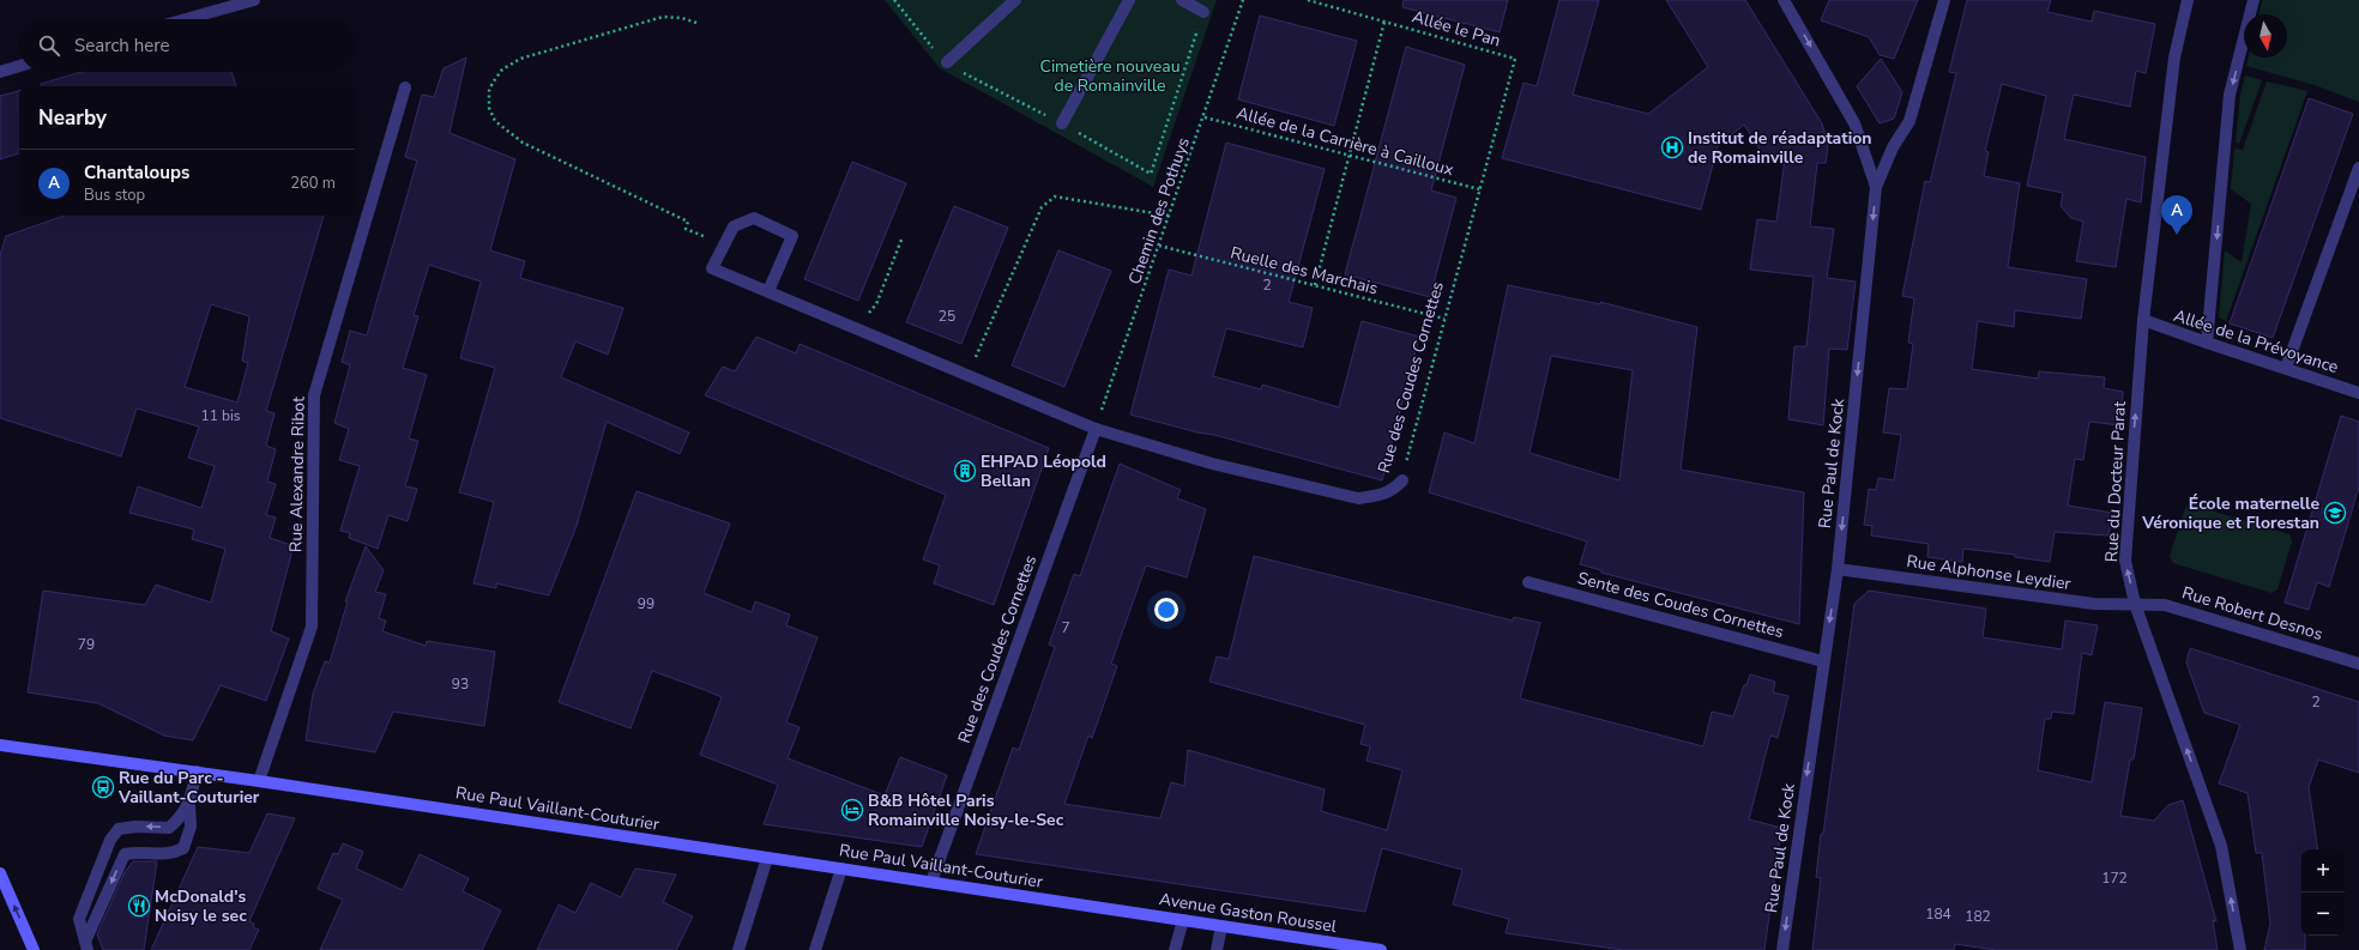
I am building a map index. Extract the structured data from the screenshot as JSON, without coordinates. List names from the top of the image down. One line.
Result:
{"streets":{"main road":["Rue Paul Vaillant-Couturier","Avenue Gaston Roussel"],"street":["Allée de la Prévoyance","Rue des Coudes Cornettes","Rue Paul de Kock","Rue Alexandre Ribot","Rue du Docteur Parat","Rue Alphonse Leydier","Sente des Coudes Cornettes","Rue Robert Desnos"],"path":["Allée le Pan","Allée de la Carrière à Cailloux","Chemin des Pothuys","Ruelle des Marchais"]},"crossings":[["Allée le Pan","Rue des Coudes Cornettes"],["Allée de la Carrière à Cailloux","Chemin des Pothuys"],["Allée de la Carrière à Cailloux","Rue des Coudes Cornettes"],["Chemin des Pothuys","Ruelle des Marchais"],["Chemin des Pothuys","Rue des Coudes Cornettes"],["Ruelle des Marchais","Rue des Coudes Cornettes"],["Allée de la Prévoyance","Rue du Docteur Parat"],["Rue des Coudes Cornettes","Rue Paul Vaillant-Couturier"],["Rue Paul de Kock","Rue Alphonse Leydier"],["Rue Paul de Kock","Sente des Coudes Cornettes"],["Rue Alexandre Ribot","Rue Paul Vaillant-Couturier"],["Rue du Docteur Parat","Rue Alphonse Leydier"],["Rue du Docteur Parat","Rue Robert Desnos"],["Rue Alphonse Leydier","Rue Robert Desnos"],["Rue Paul Vaillant-Couturier","Avenue Gaston Roussel"]],"one_way":["Rue Paul de Kock","Rue du Docteur Parat"],"parks":["Cimetière nouveau de Romainville"],"places":{"hospital":["Institut de réadaptation de Romainville"],"building":["EHPAD Léopold Bellan"],"school or university":["École maternelle Véronique et Florestan"],"bus stop":["Rue du Parc - Vaillant-Couturier"],"hotel":["B&B Hôtel Paris Romainville Noisy-le-Sec"],"restaurant":["McDonald's Noisy le sec"]},"house_numbers":["2","25","11 bis","99","7","79","93","2","172","184","182"],"north":"bottom","page":{"search":"Search here","heading":"Nearby","list":[{"mark":"A","name":"Chantaloups","note":"Bus stop","value":"260 m"}],"pins":"A","map_buttons":["+","−"]}}
